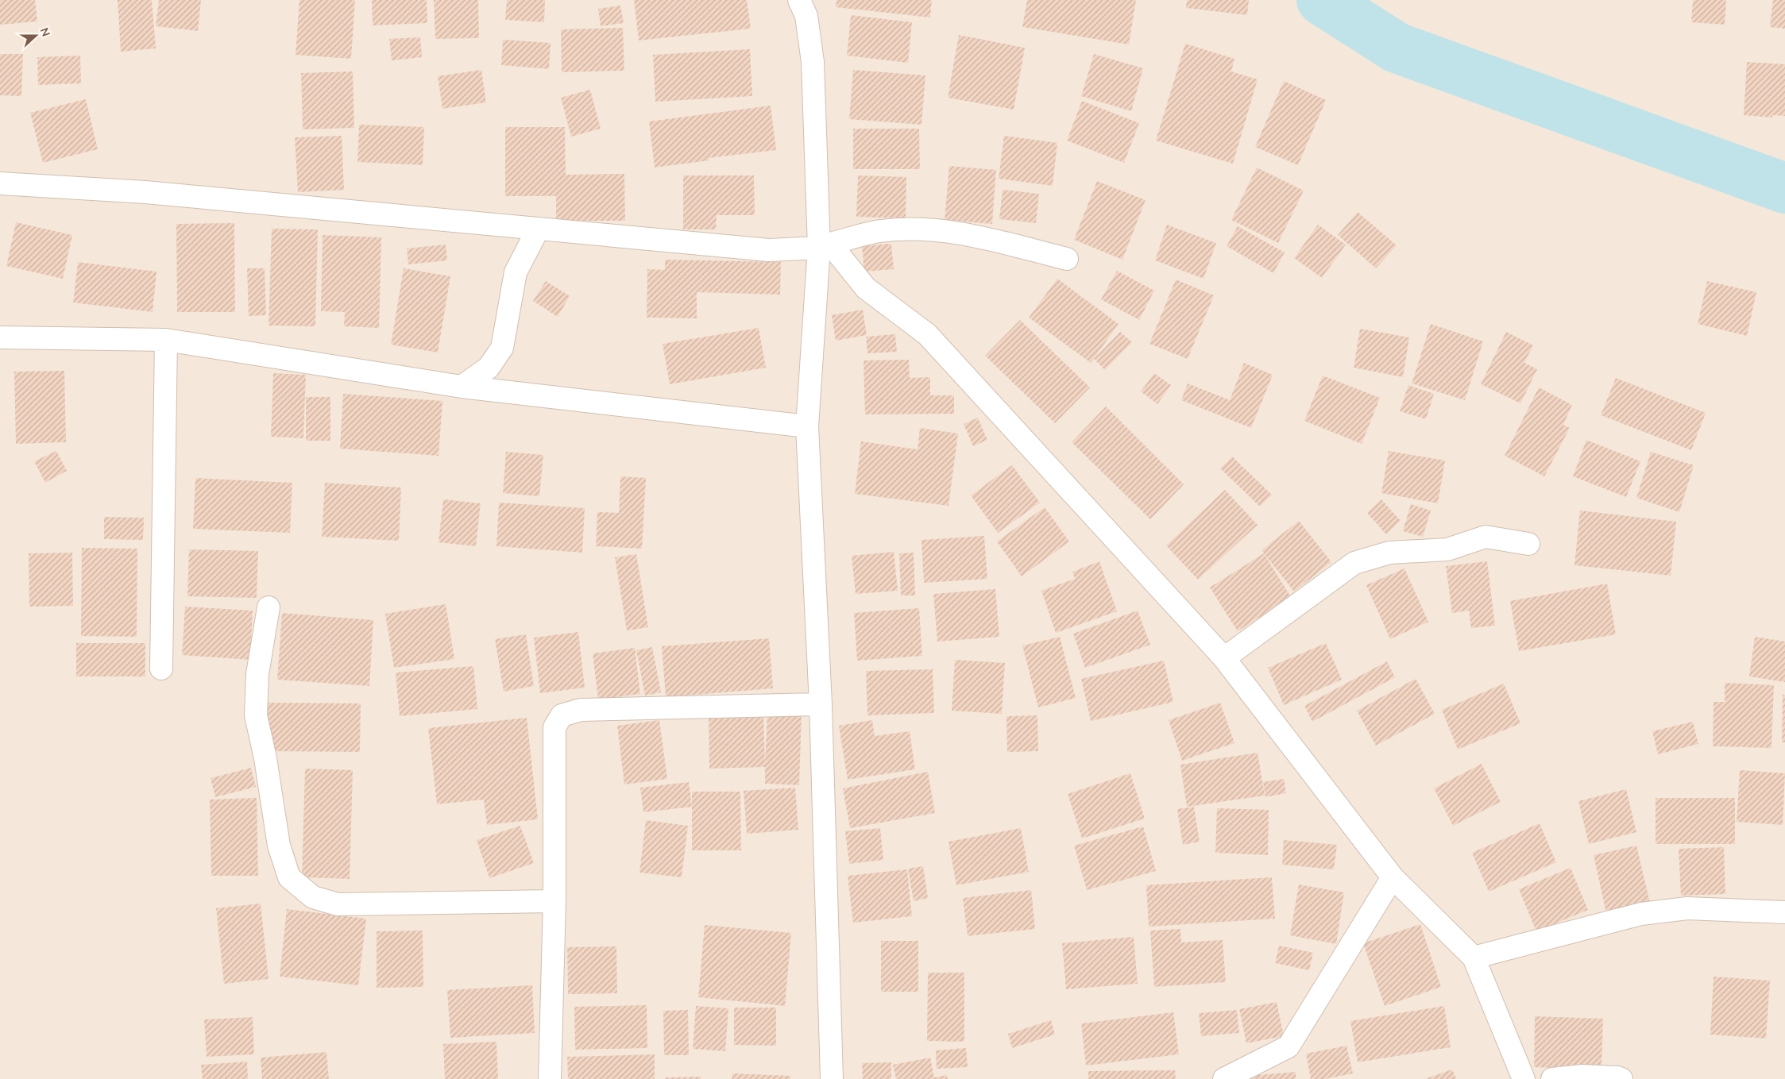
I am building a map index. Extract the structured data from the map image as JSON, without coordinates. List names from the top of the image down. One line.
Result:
{"north":"right"}
